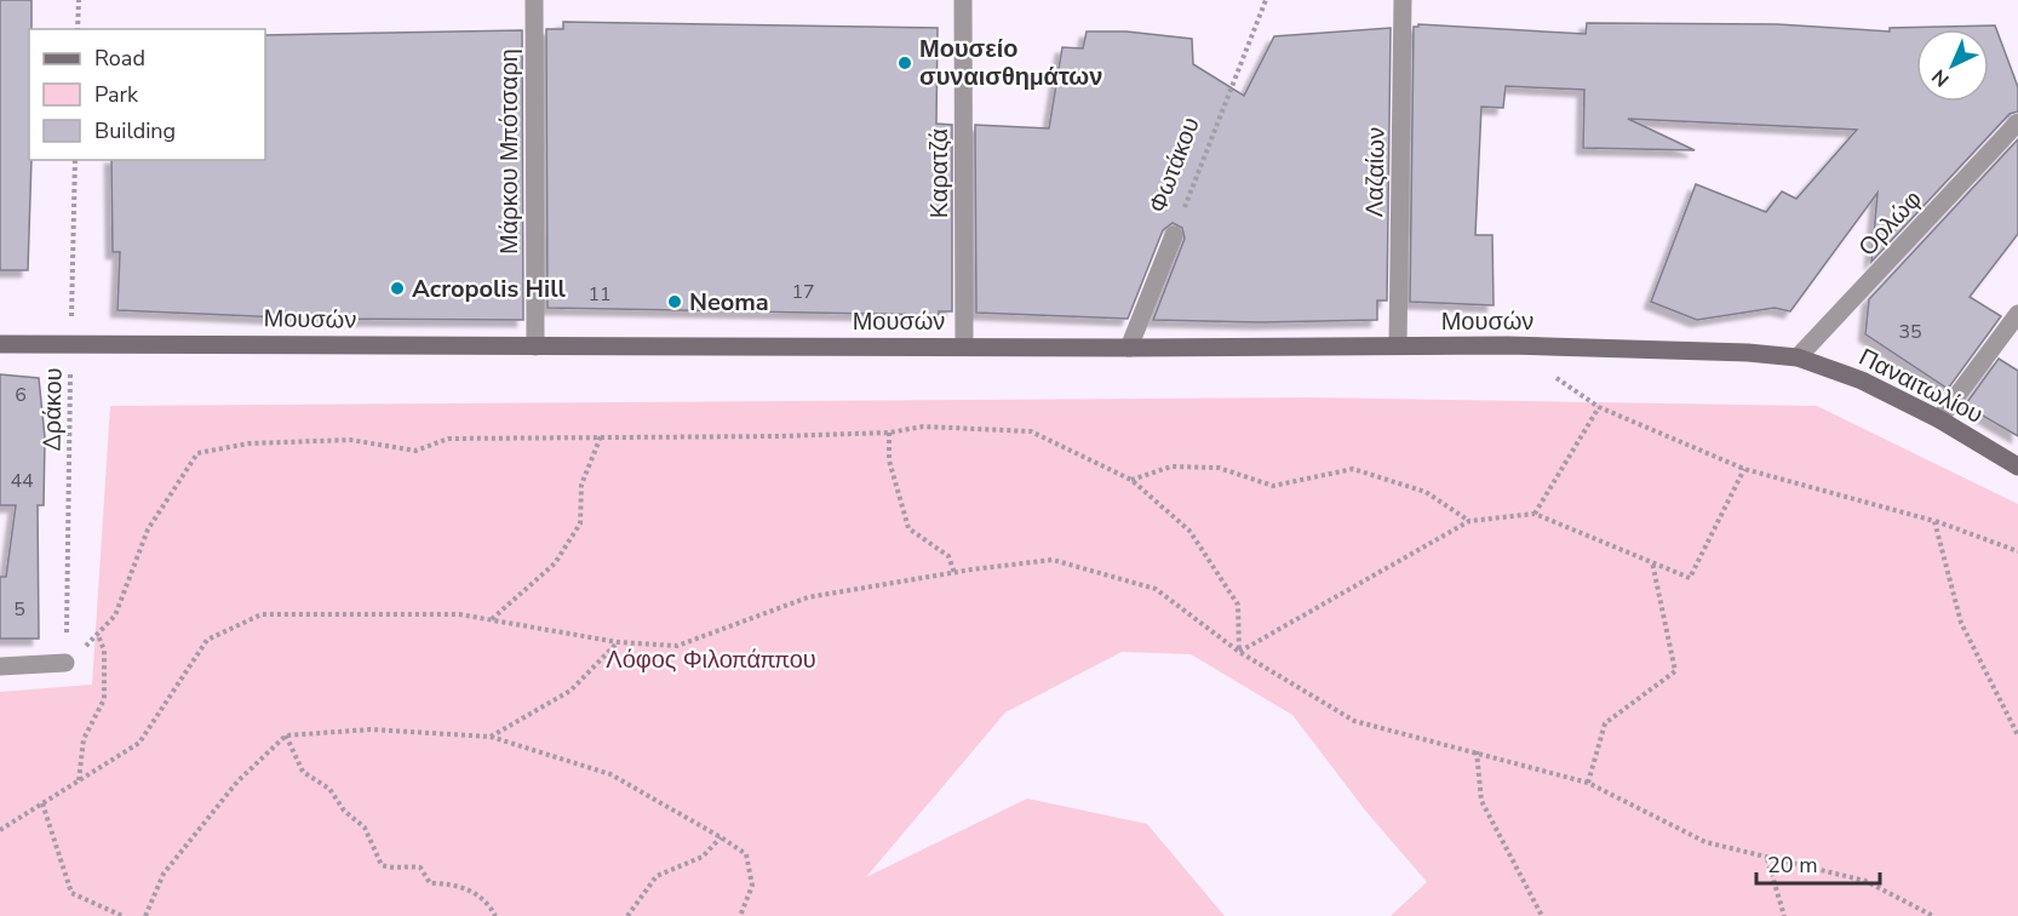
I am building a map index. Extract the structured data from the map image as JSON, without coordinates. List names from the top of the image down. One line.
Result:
{"streets":{"street":["Μάρκου Μπότσαρη","Φωτάκου","Λαζαίων","Καρατζά","Ορλώφ","Μουσών","Παναιτωλίου"],"path":["Δράκου"]},"crossings":[["Μάρκου Μπότσαρη","Μουσών"],["Φωτάκου","Μουσών"],["Λαζαίων","Μουσών"],["Καρατζά","Μουσών"],["Ορλώφ","Μουσών"],["Ορλώφ","Παναιτωλίου"],["Μουσών","Παναιτωλίου"],["Μουσών","Δράκου"]],"parks":["Λόφος Φιλοπάππου"],"places":["Μουσείο συναισθημάτων","Acropolis Hill","Neoma"],"house_numbers":["17","11","35","6","44","5"],"legend":["Road","Park","Building"],"scale_bar":"20 m","north":"bottom left"}
